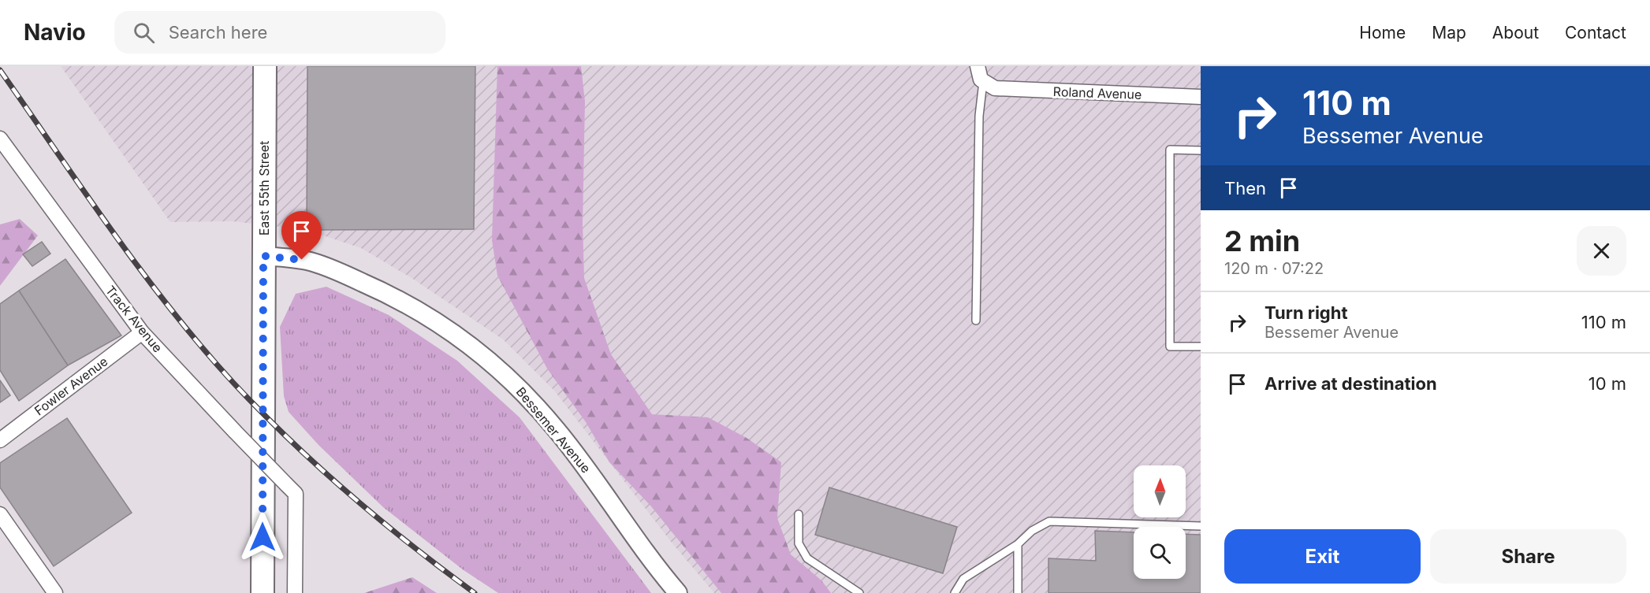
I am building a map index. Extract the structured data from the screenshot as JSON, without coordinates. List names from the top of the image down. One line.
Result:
{"streets":{"main road":["East 55th Street"],"street":["Roland Avenue","Track Avenue","Fowler Avenue","Bessemer Avenue"]},"crossings":[["East 55th Street","Bessemer Avenue"],["Track Avenue","Fowler Avenue"]],"north":"top","page":{"header":"Navio","search":"Search here","nav":["Home","Map","About","Contact"],"turn":["110 m","Bessemer Avenue"],"then":"Then","heading":["2 min","120 m · 07:22"],"list":[{"name":"Turn right","note":"Bessemer Avenue","value":"110 m"},{"name":"Arrive at destination","value":"10 m"}],"buttons":["Exit","Share"]}}
